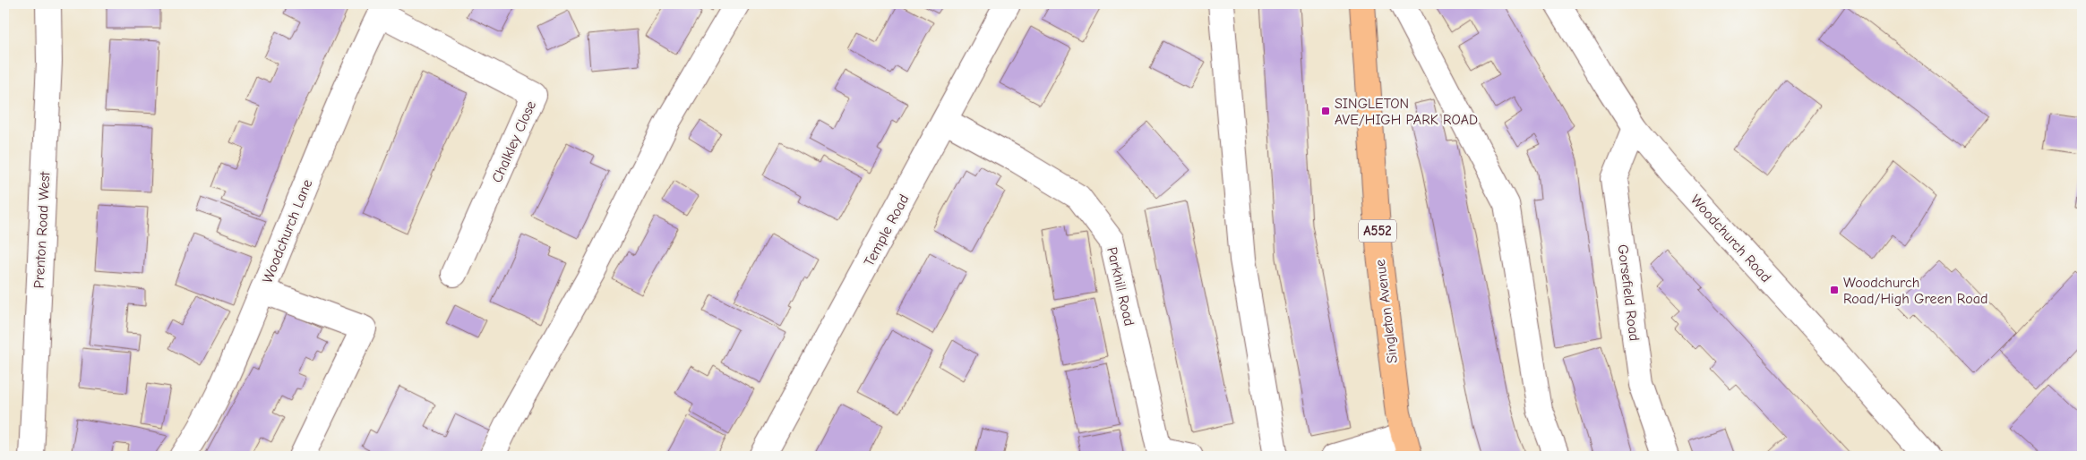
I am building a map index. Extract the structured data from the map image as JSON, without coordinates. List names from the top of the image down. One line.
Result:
{"streets":{"highway":["A552","Singleton Avenue"],"street":["Chalkley Close","Prenton Road West","Temple Road","Woodchurch Lane","Woodchurch Road","Parkhill Road","Gorsefield Road"]},"crossings":[["Chalkley Close","Woodchurch Lane"],["Temple Road","Parkhill Road"],["Woodchurch Road","Gorsefield Road"]],"places":{"transit":["SINGLETON AVE/HIGH PARK ROAD","Woodchurch Road/High Green Road"]}}
